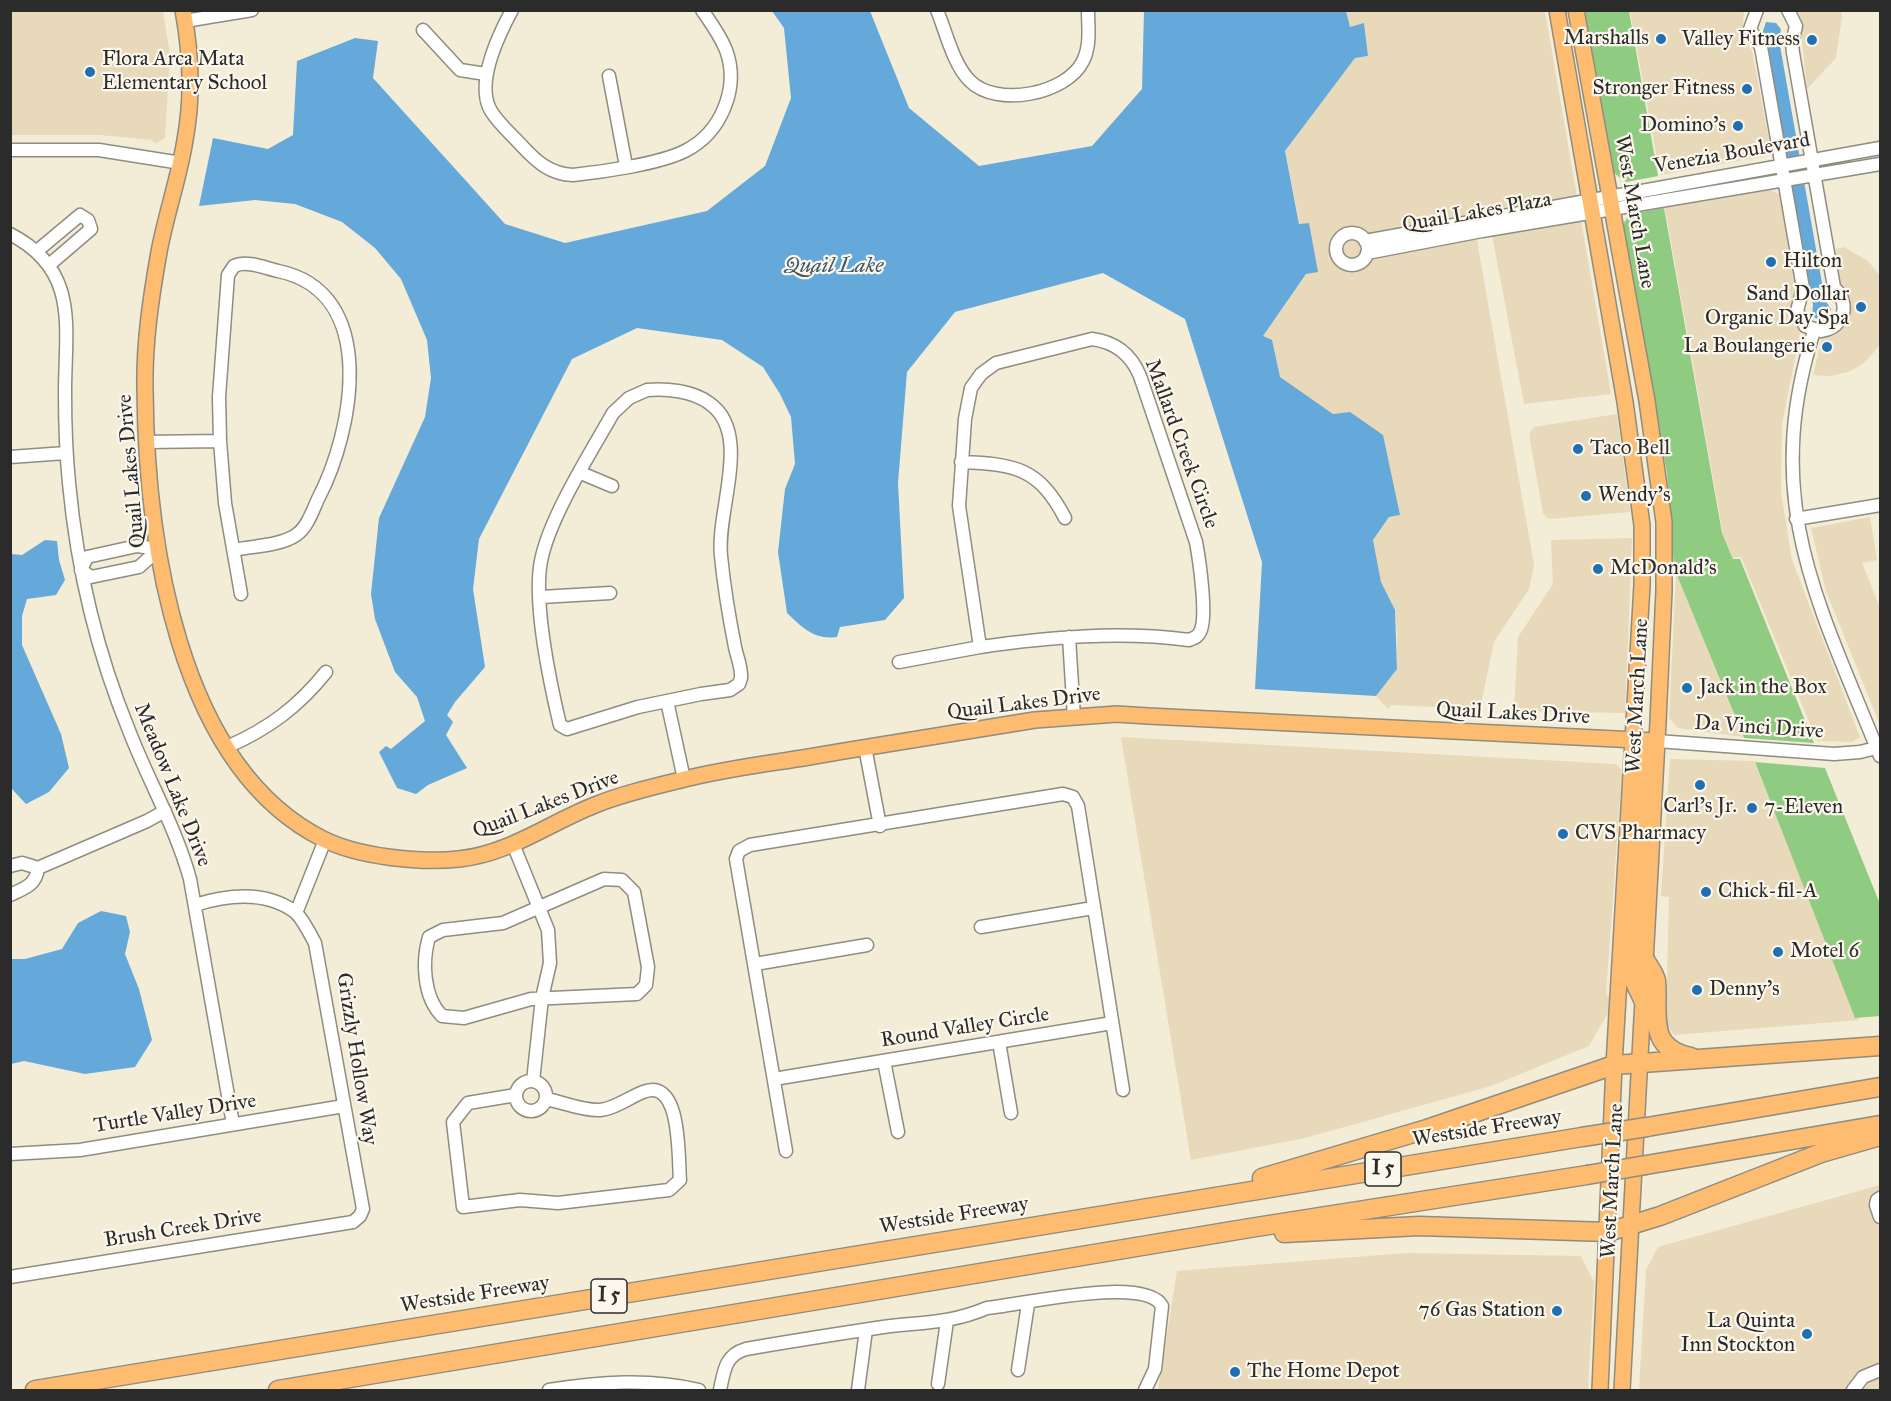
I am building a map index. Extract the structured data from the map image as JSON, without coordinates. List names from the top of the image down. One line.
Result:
{"streets":{"highway":["Westside Freeway","I 5"],"main road":["West March Lane","Quail Lakes Drive","Da Vinci Drive"],"street":["Venezia Boulevard","Quail Lakes Plaza","Mallard Creek Circle","Meadow Lake Drive","Round Valley Circle","Grizzly Hollow Way","Turtle Valley Drive","Brush Creek Drive"]},"crossings":[["Venezia Boulevard","West March Lane"],["Venezia Boulevard","Quail Lakes Plaza"],["West March Lane","Quail Lakes Plaza"],["West March Lane","Quail Lakes Drive"],["West March Lane","Da Vinci Drive"],["Quail Lakes Drive","Da Vinci Drive"],["Meadow Lake Drive","Turtle Valley Drive"],["Grizzly Hollow Way","Turtle Valley Drive"],["Grizzly Hollow Way","Brush Creek Drive"]],"water":["Quail Lake"],"places":["Marshalls","Valley Fitness","Flora Arca Mata Elementary School","Stronger Fitness","Domino's","Hilton","Sand Dollar Organic Day Spa","La Boulangerie","Taco Bell","Wendy's","McDonald's","Jack in the Box","Carl's Jr.","7-Eleven","CVS Pharmacy","Chick-fil-A","Motel 6","Denny's","76 Gas Station","La Quinta Inn Stockton","The Home Depot"]}
